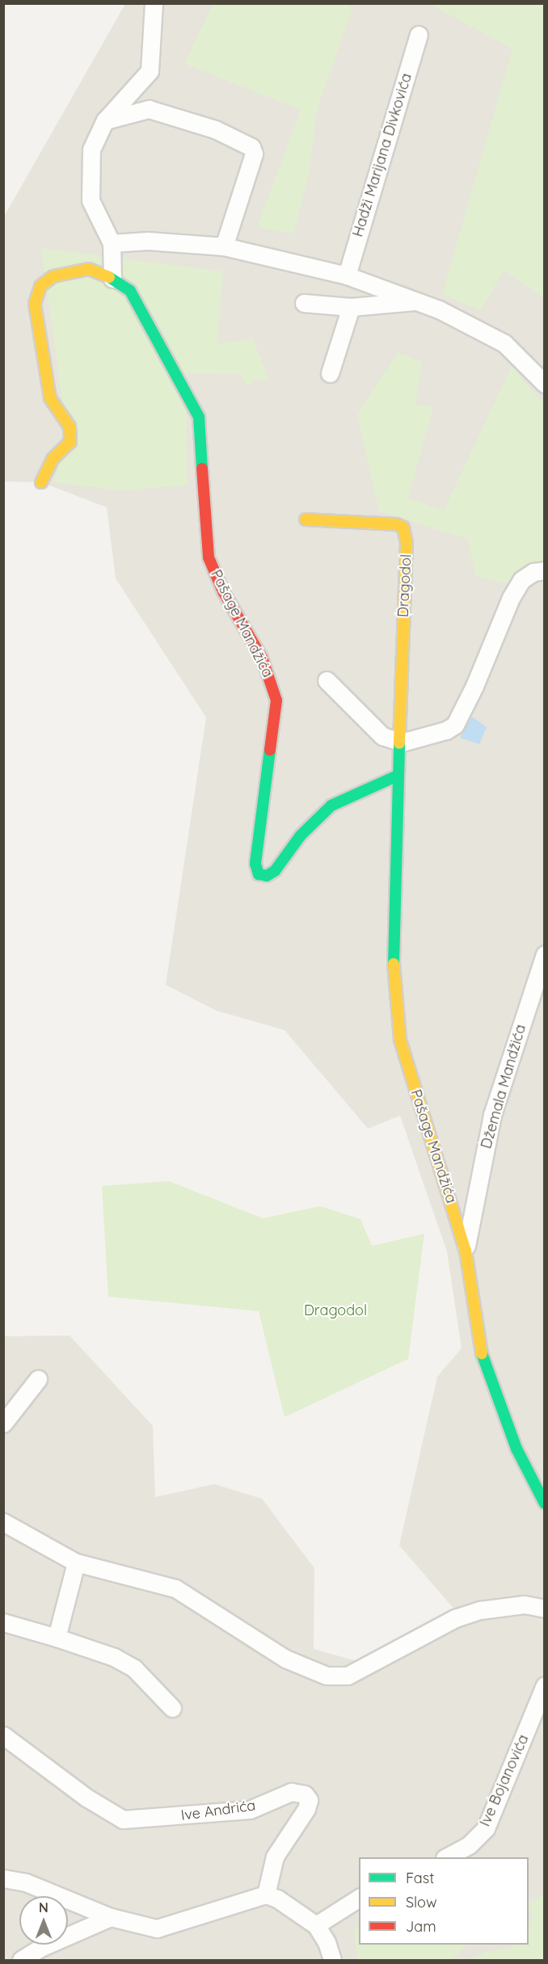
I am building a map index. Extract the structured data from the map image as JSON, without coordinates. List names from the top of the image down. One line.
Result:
{"streets":{"street":["Hadži Marijana Divkovića","Dragodol","Pašage Mandžića","Džemala Mandžića","Ive Bojanovića","Ive Andrića"]},"crossings":[["Dragodol","Pašage Mandžića"],["Pašage Mandžića","Džemala Mandžića"]],"parks":["Dragodol"],"legend":["Fast","Slow","Jam"],"north":"top"}
